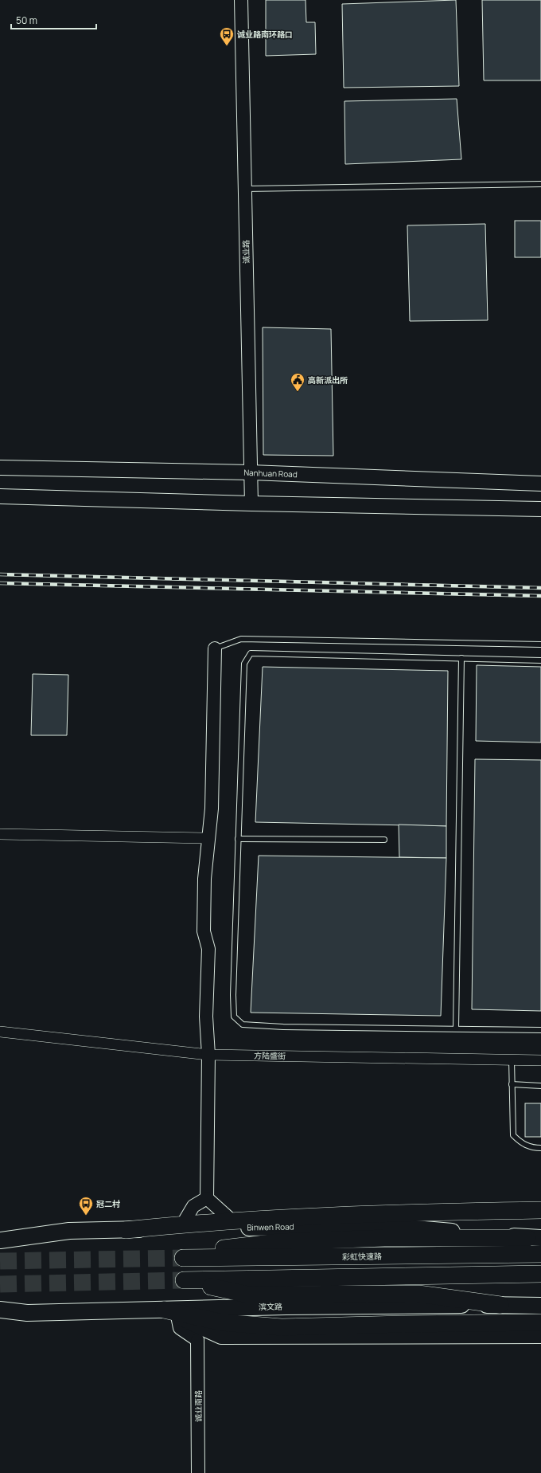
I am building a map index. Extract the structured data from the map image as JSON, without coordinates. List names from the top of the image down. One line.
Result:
{"streets":{"highway":["彩虹快速路"],"main road":["Nanhuan Road","Binwen Road","滨文路"],"street":["诚业路","方陆盛街","诚业南路"]},"crossings":[["诚业路","Nanhuan Road"],["Binwen Road","彩虹快速路"]],"places":{"bus stop":["诚业路南环路口","冠二村"],"public building":["高新派出所"]},"scale_bar":"50 m"}
